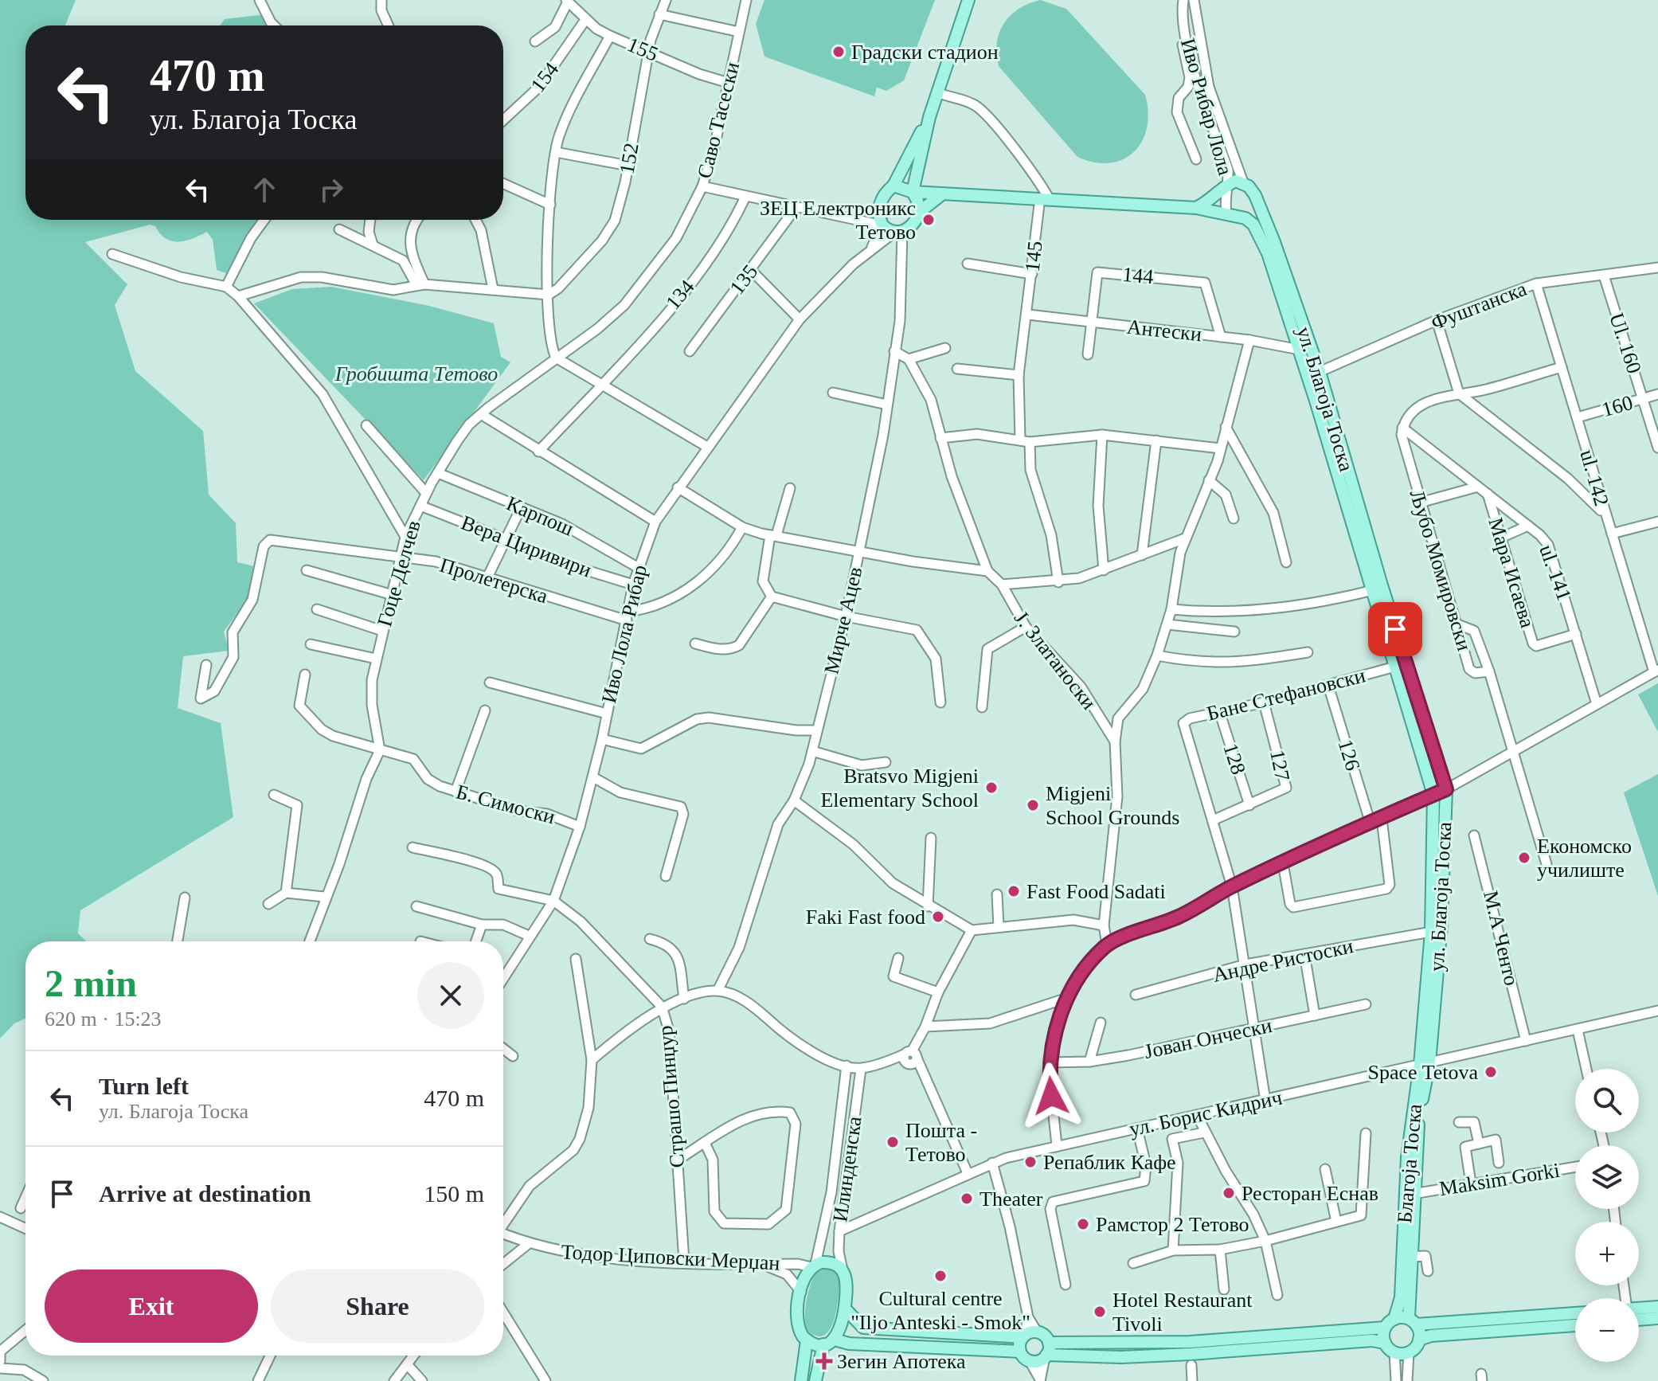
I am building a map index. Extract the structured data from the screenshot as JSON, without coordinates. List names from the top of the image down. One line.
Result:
{"streets":{"main road":["ул. Благоја Тоска","Благоја Тоска","Илинденска"],"street":["155","154","Иво Рибар Лола","Саво Тасески","152","145","144","135","134","Фуштанска","Антески","Ul. 160","160","ul. 142","Карпош","Вера Циривири","Љубо Момировски","Мара Исаева","ul. 141","Гоце Делчев","Пролетерска","Мирче Ацев","Иво Лола Рибар","Ј. Златаноски","Бане Стефановски","126","128","127","Б. Симоски","М.А Ченто","Андре Ристоски","Јован Ончески","Страшо Пинџур","ул. Борис Кидрич","Maksim Gorki","Тодор Циповски Мерџан"]},"crossings":[["155","154"],["155","Саво Тасески"],["155","152"],["Иво Рибар Лола","ул. Благоја Тоска"],["Саво Тасески","Гоце Делчев"],["145","Антески"],["144","Антески"],["Фуштанска","Ul. 160"],["Фуштанска","ул. Благоја Тоска"],["Фуштанска","ul. 142"],["Фуштанска","Благоја Тоска"],["Ul. 160","160"],["ул. Благоја Тоска","ул. Борис Кидрич"],["ул. Благоја Тоска","Благоја Тоска"],["ул. Благоја Тоска","Maksim Gorki"],["160","ul. 142"],["Карпош","Гоце Делчев"],["Карпош","Иво Лола Рибар"],["Вера Циривири","Гоце Делчев"],["Вера Циривири","Иво Лола Рибар"],["Љубо Момировски","ul. 141"],["Мара Исаева","ul. 141"],["Гоце Делчев","Пролетерска"],["Гоце Делчев","Б. Симоски"],["Пролетерска","Иво Лола Рибар"],["Иво Лола Рибар","Б. Симоски"],["Иво Лола Рибар","Страшо Пинџур"],["Бане Стефановски","126"],["Бане Стефановски","128"],["Бане Стефановски","127"],["Бане Стефановски","Андре Ристоски"],["Бане Стефановски","Јован Ончески"],["Бане Стефановски","ул. Борис Кидрич"],["Бане Стефановски","Благоја Тоска"],["128","127"],["М.А Ченто","ул. Борис Кидрич"],["Андре Ристоски","Благоја Тоска"],["Страшо Пинџур","Тодор Циповски Мерџан"],["ул. Борис Кидрич","Благоја Тоска"],["ул. Борис Кидрич","Илинденска"],["Илинденска","Тодор Циповски Мерџан"]],"parks":["Гробишта Тетово"],"places":{"other":["Градски стадион","ЗЕЦ Електроникс Тетово","Bratsvo Migjeni Elementary School","Migjeni School Grounds","Економско училиште","Fast Food Sadati","Faki Fast food","Space Tetova","Пошта - Тетово","Репаблик Кафе","Ресторан Еснав","Theater","Рамстор 2 Тетово","Cultural centre \"Iljo Anteski - Smok\"","Hotel Restaurant Tivoli"],"health":["Зегин Апотека"]},"page":{"turn":["470 m","ул. Благоја Тоска"],"heading":["2 min","620 m · 15:23"],"list":[{"name":"Turn left","note":"ул. Благоја Тоска","value":"470 m"},{"name":"Arrive at destination","value":"150 m"}],"map_buttons":["+","−"],"buttons":["Exit","Share"]}}
